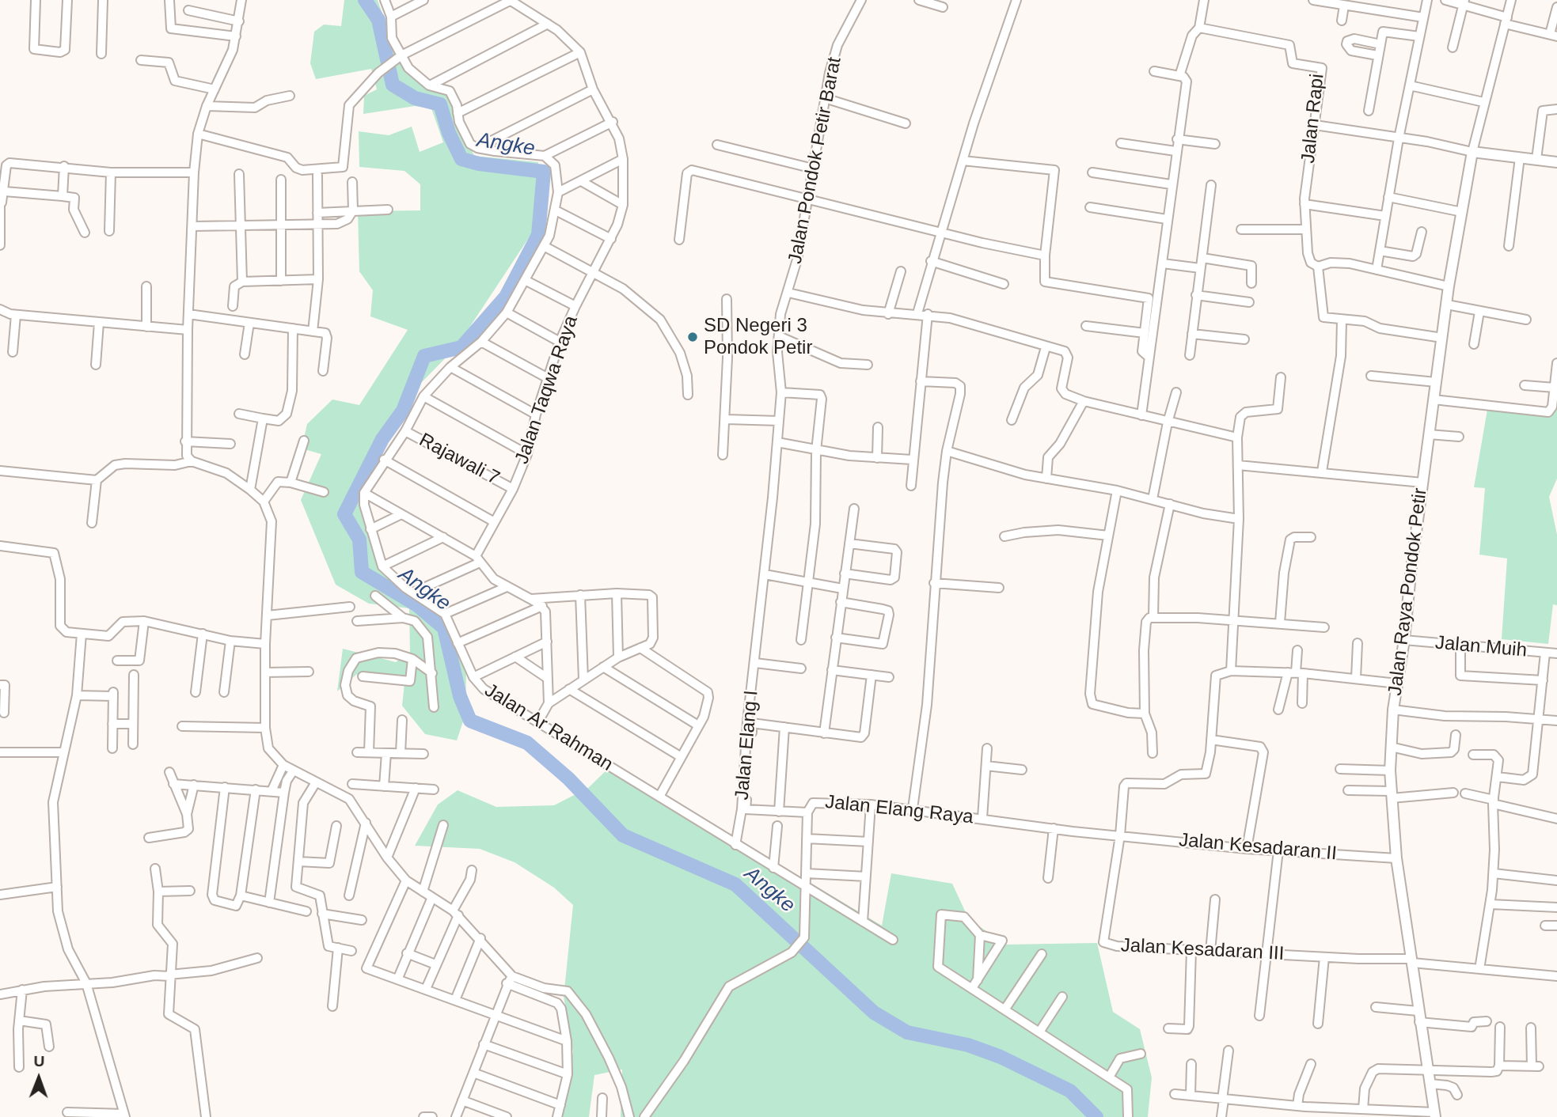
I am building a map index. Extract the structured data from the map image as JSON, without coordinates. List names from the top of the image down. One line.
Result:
{"streets":{"main road":["Jalan Raya Pondok Petir"],"street":["Jalan Rapi","Jalan Pondok Petir Barat","Jalan Taqwa Raya","Rajawali 7","Jalan Muih","Jalan Ar Rahman","Jalan Elang I","Jalan Elang Raya","Jalan Kesadaran II","Jalan Kesadaran III"]},"crossings":[["Jalan Pondok Petir Barat","Jalan Elang I"],["Jalan Taqwa Raya","Rajawali 7"],["Jalan Raya Pondok Petir","Jalan Muih"],["Jalan Raya Pondok Petir","Jalan Kesadaran II"],["Jalan Raya Pondok Petir","Jalan Kesadaran III"],["Jalan Ar Rahman","Jalan Elang I"],["Jalan Elang Raya","Jalan Kesadaran II"],["Jalan Elang Raya","Jalan Kesadaran III"],["Jalan Kesadaran II","Jalan Kesadaran III"]],"water":["Angke"],"places":["SD Negeri 3 Pondok Petir"],"north":"top"}
